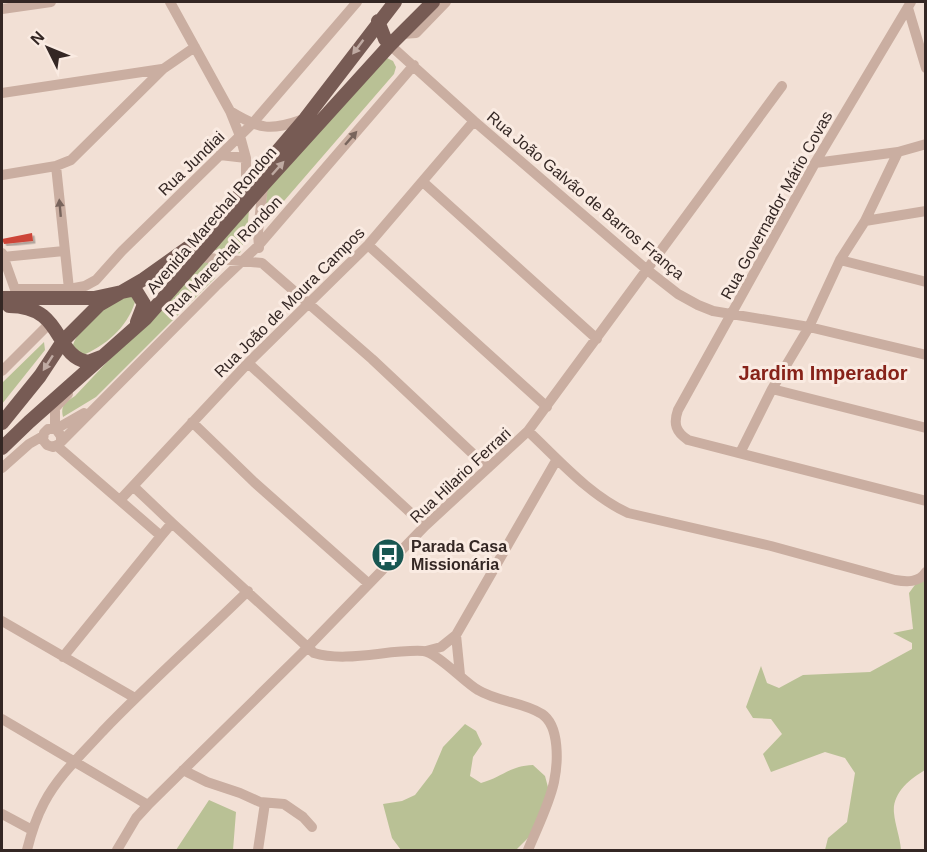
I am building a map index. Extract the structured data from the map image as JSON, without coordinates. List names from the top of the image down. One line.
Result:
{"streets":{"main road":["Avenida Marechal Rondon"],"street":["Rua Jundiai","Rua João Galvão de Barros França","Rua Governador Mário Covas","Rua Marechal Rondon","Rua João de Moura Campos","Rua Hilario Ferrari"]},"crossings":[["Rua João Galvão de Barros França","Rua Governador Mário Covas"],["Rua João Galvão de Barros França","Avenida Marechal Rondon"],["Rua João Galvão de Barros França","Rua Marechal Rondon"],["Rua João Galvão de Barros França","Rua João de Moura Campos"],["Rua João Galvão de Barros França","Rua Hilario Ferrari"]],"one_way":["Rua Marechal Rondon"],"districts":["Jardim Imperador"],"places":{"bus stop":["Parada Casa Missionária"]},"north":"top left"}
